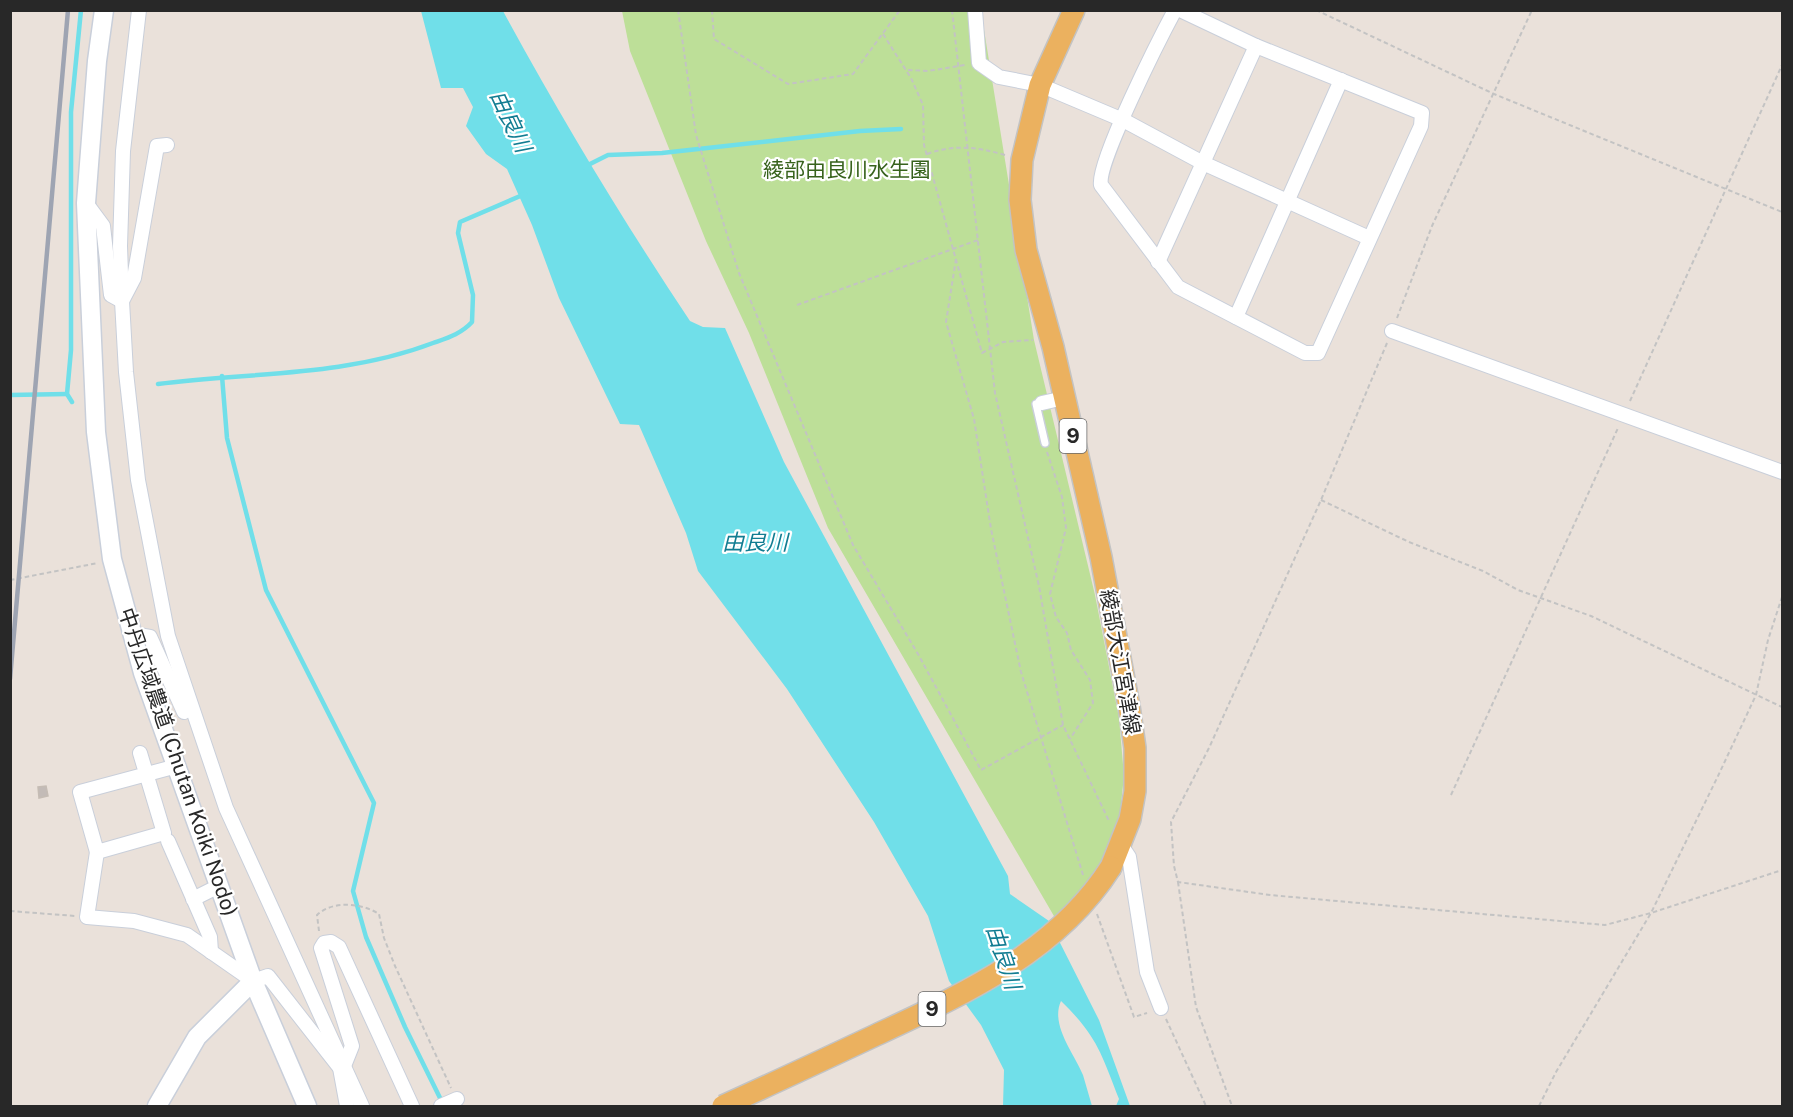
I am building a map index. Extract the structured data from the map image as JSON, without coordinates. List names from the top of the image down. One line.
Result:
{"streets":{"main road":["9","綾部大江宮津線"],"street":["中丹広域農道 (Chutan Koiki Nodo)"]},"water":["由良川"],"parks":["綾部由良川水生園"]}
